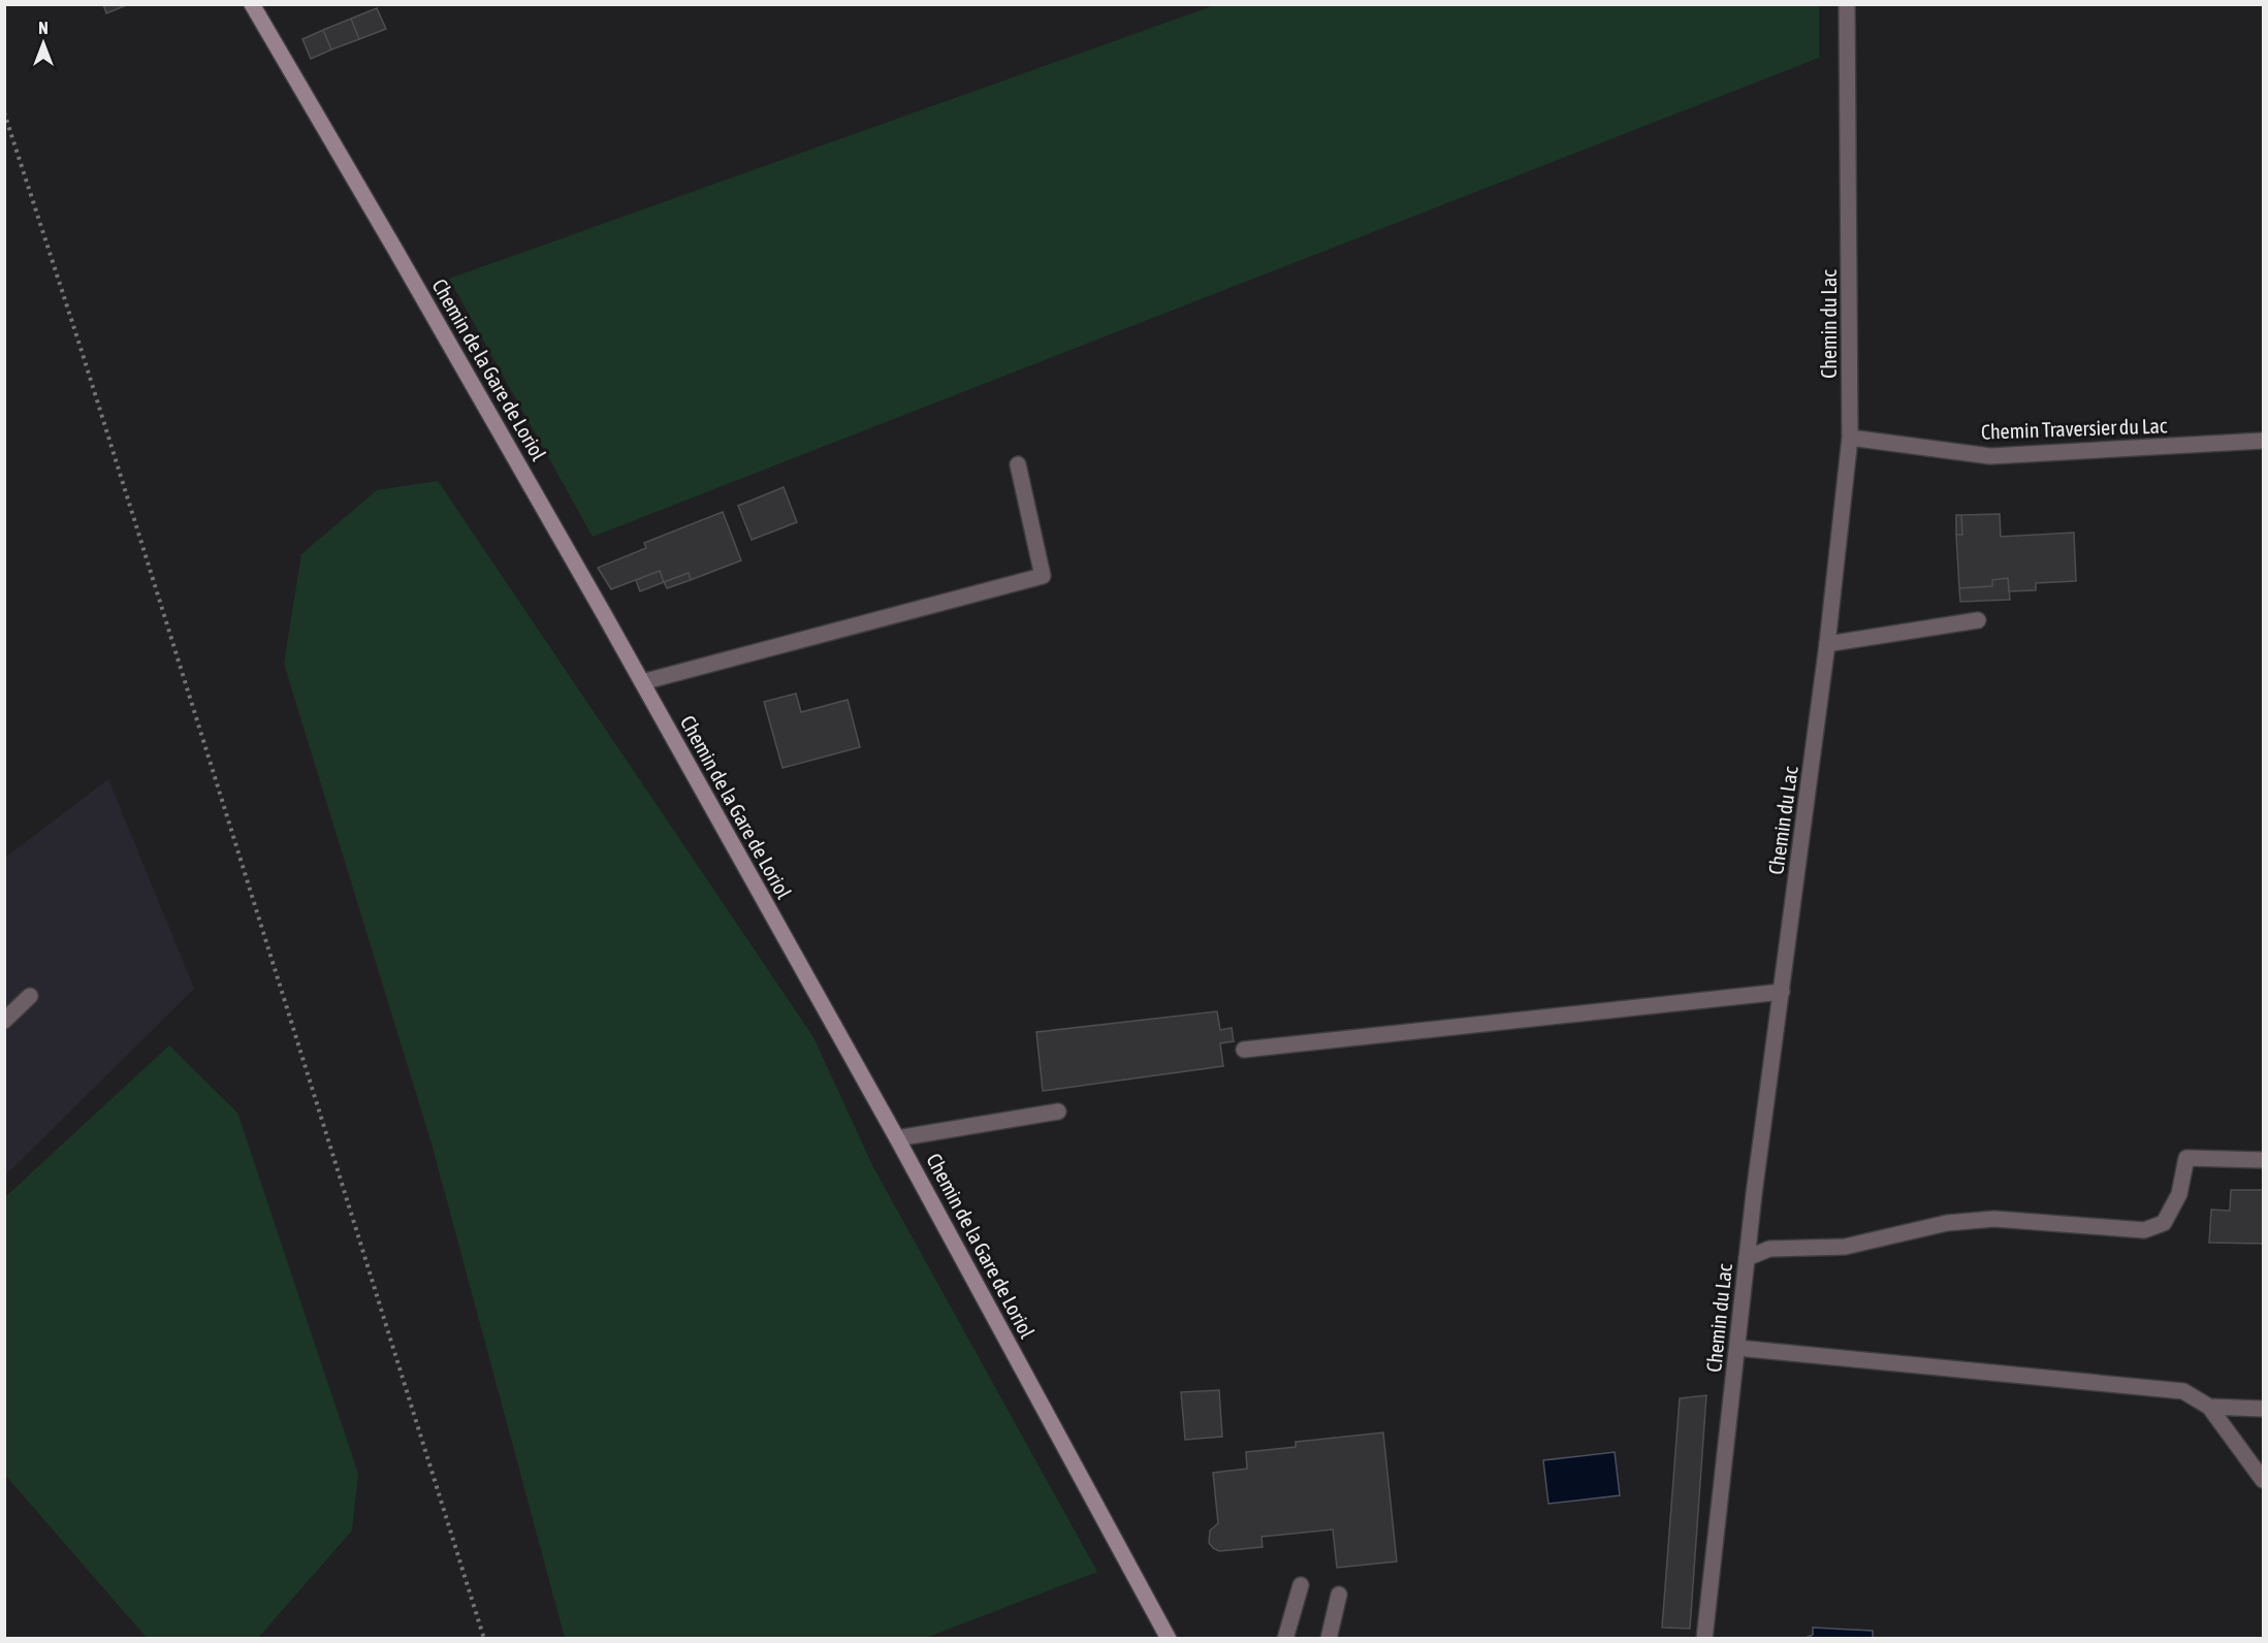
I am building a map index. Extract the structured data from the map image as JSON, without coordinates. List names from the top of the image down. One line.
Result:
{"streets":{"street":["Chemin du Lac","Chemin de la Gare de Loriol","Chemin Traversier du Lac"]},"crossings":[["Chemin du Lac","Chemin Traversier du Lac"]],"north":"top"}
